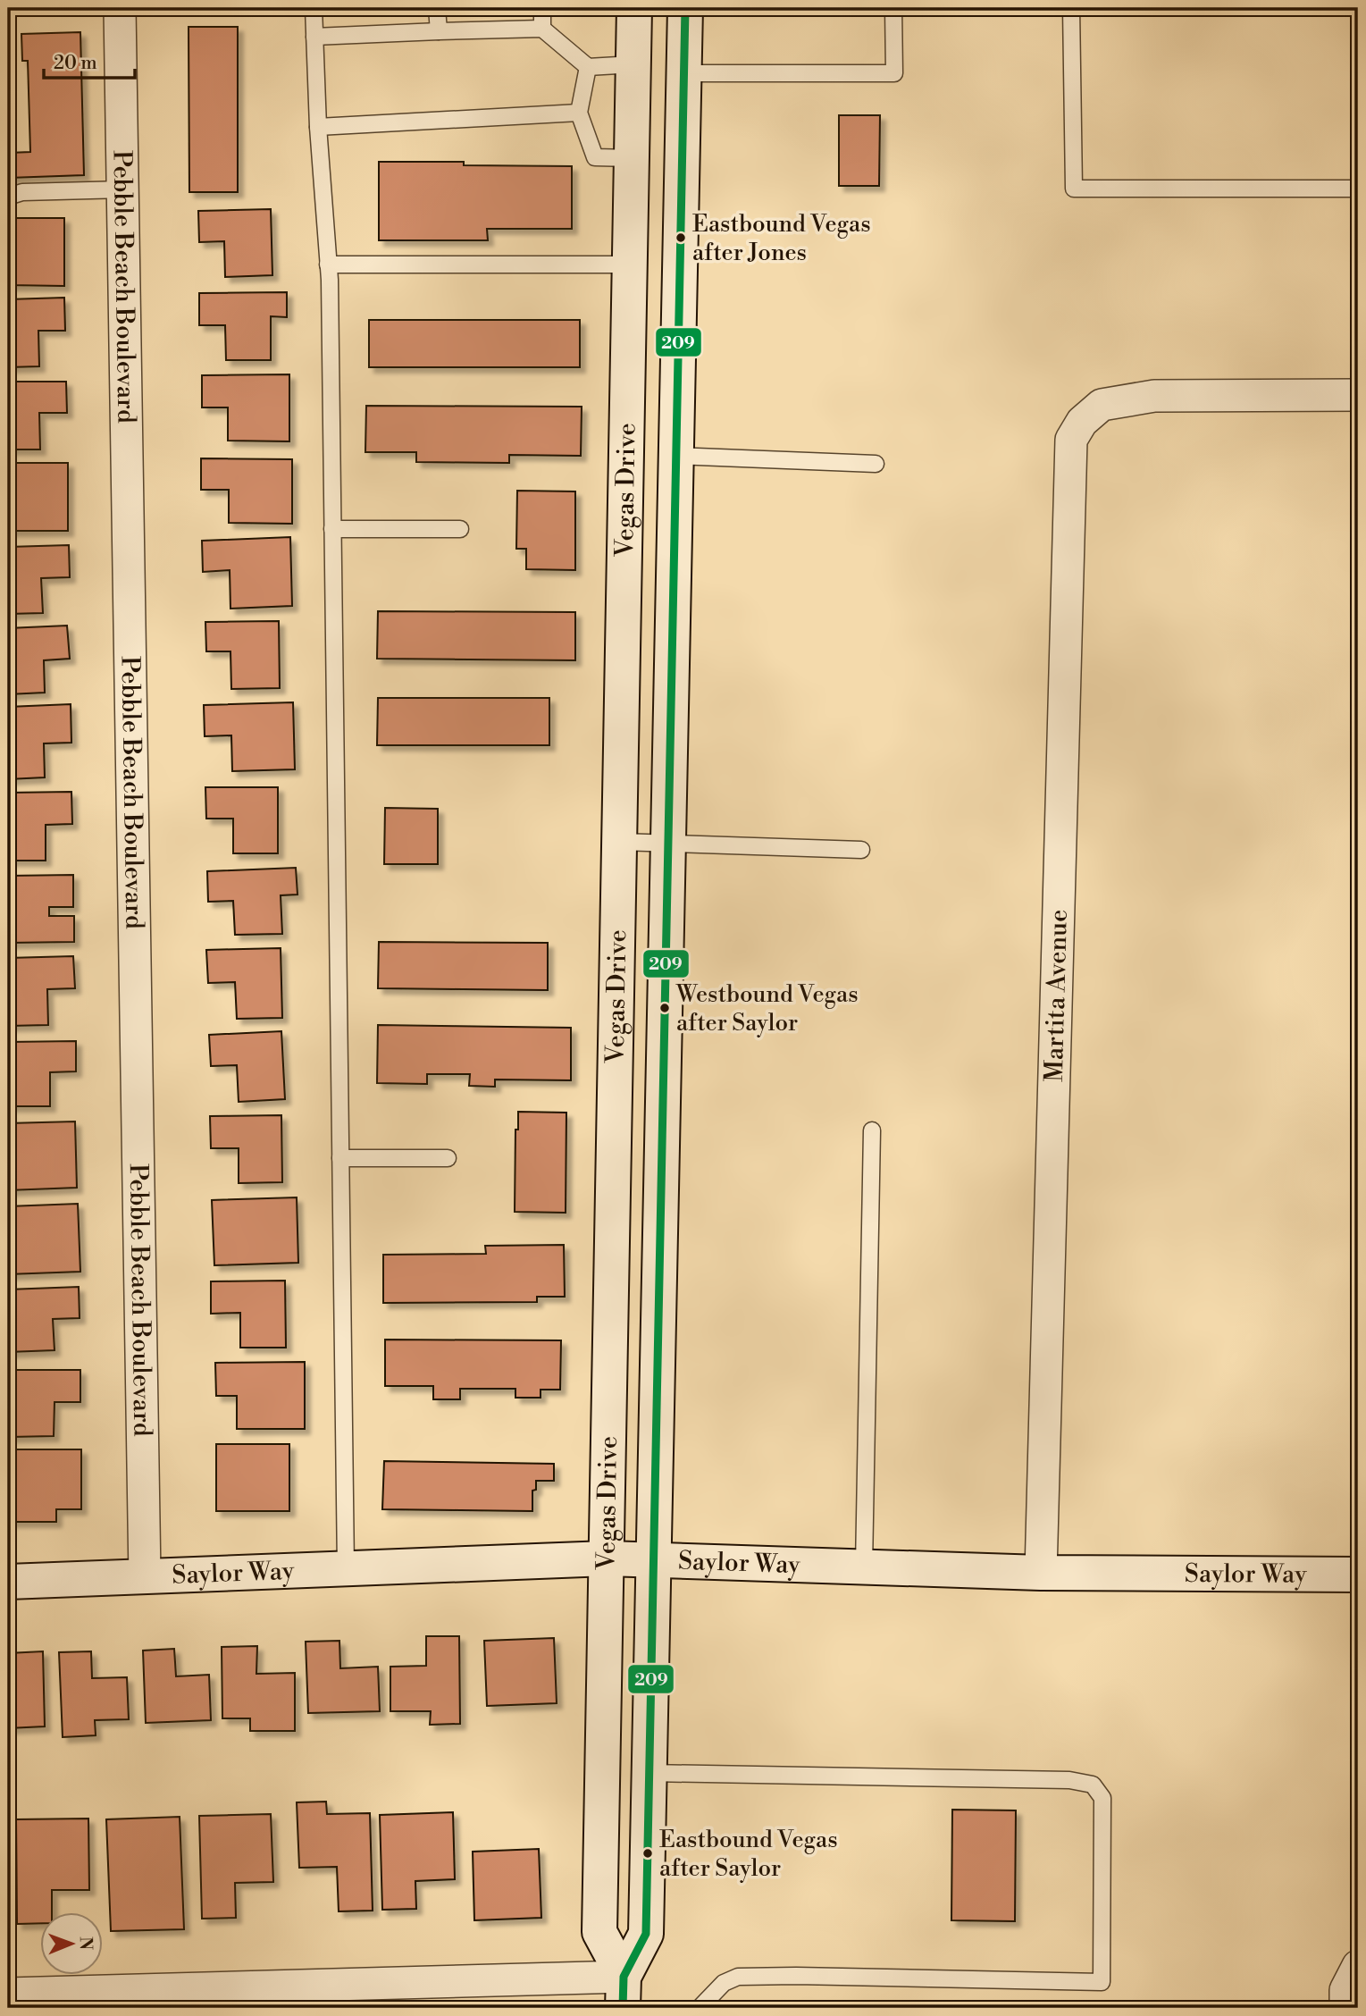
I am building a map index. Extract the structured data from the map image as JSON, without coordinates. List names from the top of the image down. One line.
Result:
{"streets":{"main road":["Vegas Drive","Saylor Way"],"street":["Pebble Beach Boulevard","Martita Avenue"]},"crossings":[["Pebble Beach Boulevard","Saylor Way"],["Vegas Drive","Saylor Way"],["Martita Avenue","Saylor Way"]],"places":["Eastbound Vegas after Jones","Westbound Vegas after Saylor","Eastbound Vegas after Saylor"],"lines":["transit line 209"],"scale_bar":"20 m","north":"right"}
